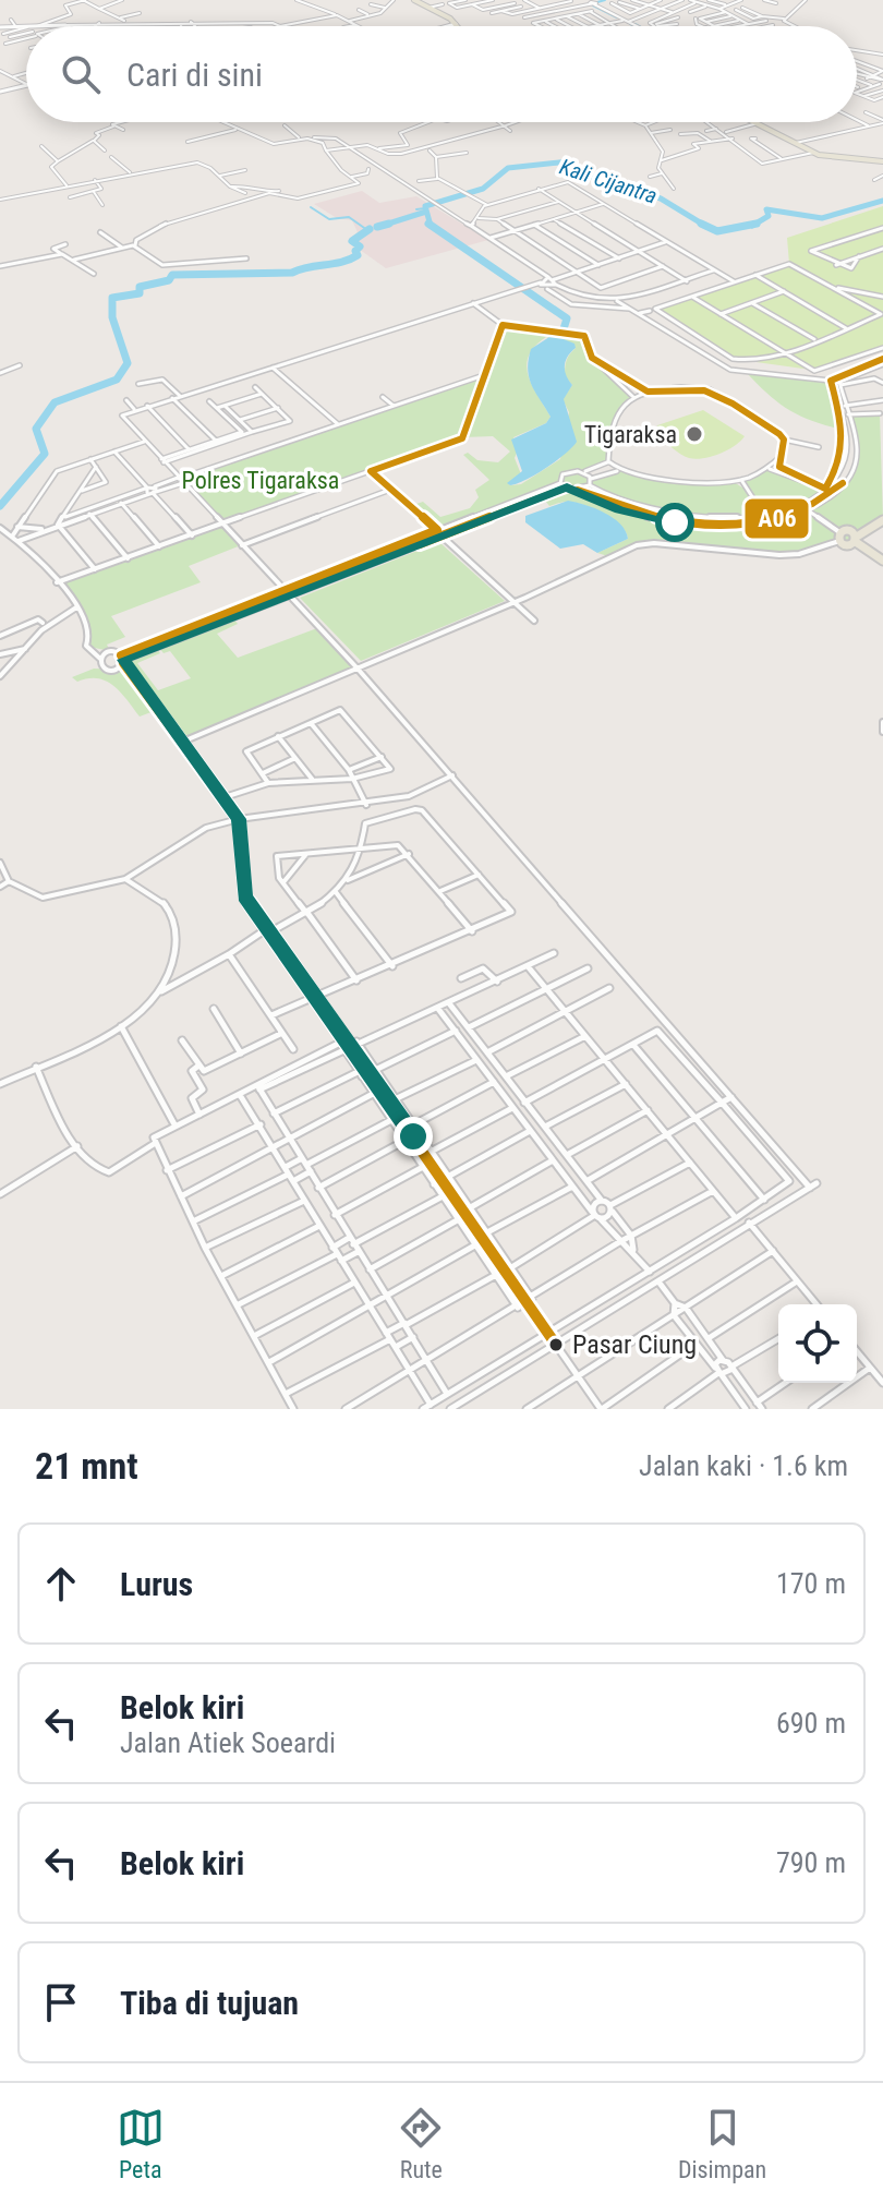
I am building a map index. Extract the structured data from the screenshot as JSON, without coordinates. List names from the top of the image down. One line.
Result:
{"water":["Kali Cijantra"],"parks":["Polres Tigaraksa"],"places":["Tigaraksa","Pasar Ciung"],"lines":["transit line A06"],"page":{"search":"Cari di sini","heading":["21 mnt","Jalan kaki · 1.6 km"],"list":[["Lurus","170 m"],["Belok kiri","Jalan Atiek Soeardi","690 m"],["Belok kiri","790 m"],"Tiba di tujuan"],"nav":["Peta","Rute","Disimpan"]}}
